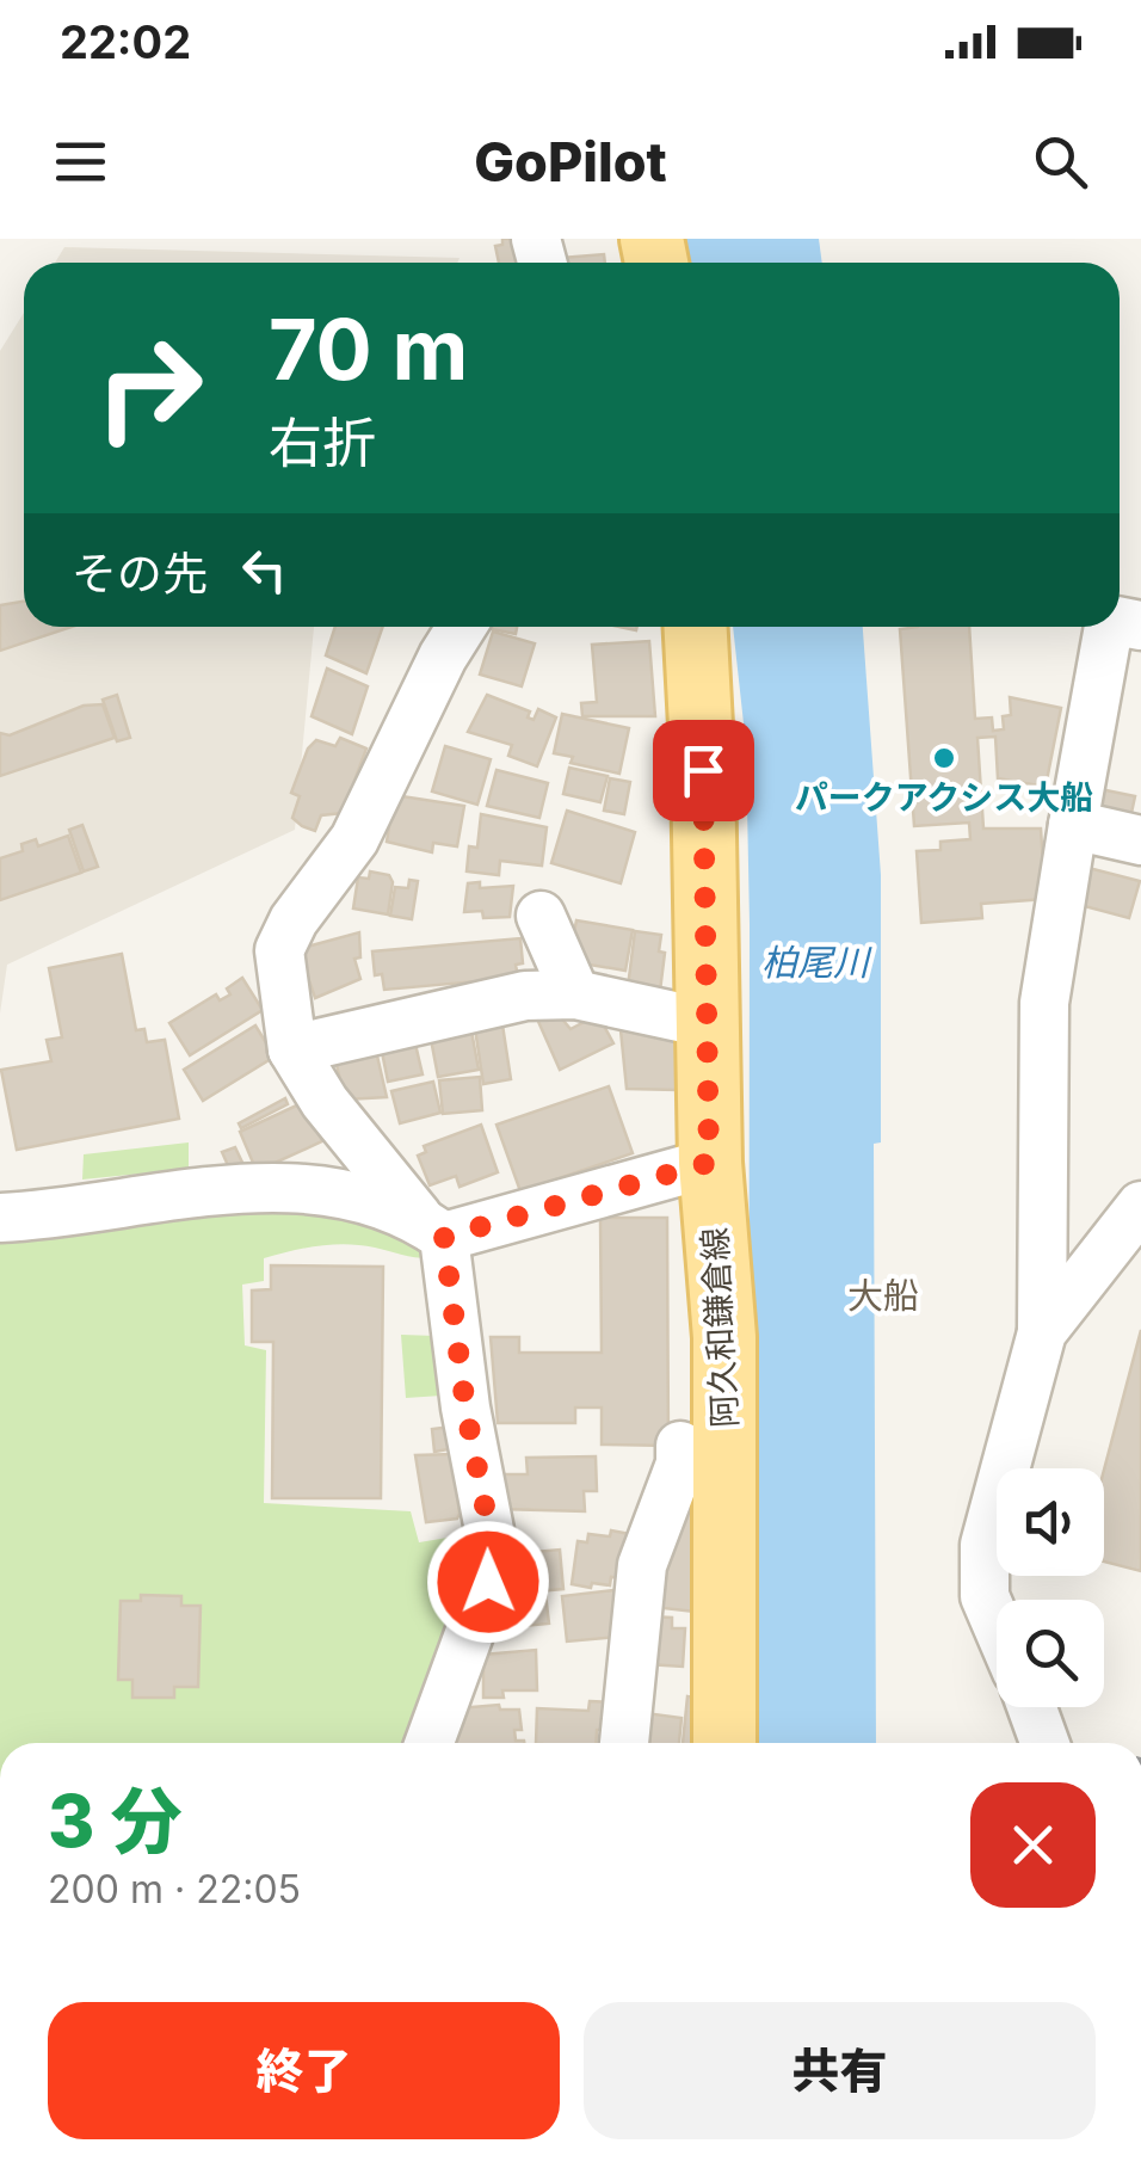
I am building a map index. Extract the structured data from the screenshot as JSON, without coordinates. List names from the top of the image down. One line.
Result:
{"streets":{"main road":["阿久和鎌倉線"]},"districts":["大船"],"water":["柏尾川"],"places":["パークアクシス大船"],"page":{"status":"22:02","header":"GoPilot","turn":["70 m","右折"],"then":"その先","heading":["3 分","200 m · 22:05"],"buttons":["終了","共有"]}}
